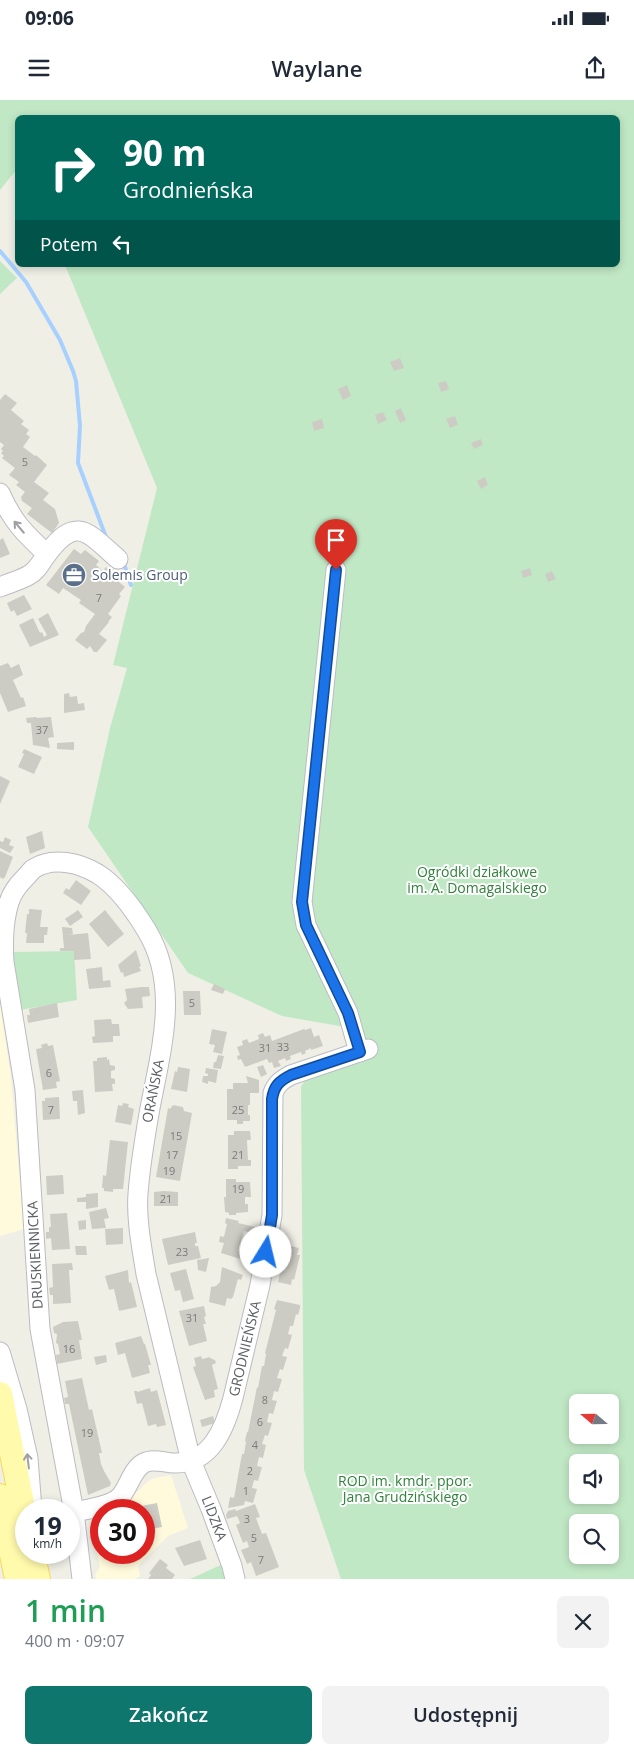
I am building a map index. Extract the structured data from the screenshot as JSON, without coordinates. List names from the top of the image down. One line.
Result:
{"streets":{"street":["ORAŃSKA","DRUSKIENNICKA","GRODNIEŃSKA","LIDZKA"]},"crossings":[["ORAŃSKA","DRUSKIENNICKA"],["ORAŃSKA","GRODNIEŃSKA"],["ORAŃSKA","LIDZKA"],["GRODNIEŃSKA","LIDZKA"]],"parks":["Ogródki działkowe im. A. Domagalskiego","ROD im. kmdr. ppor. Jana Grudzińskiego"],"places":{"office":["Solemis Group"]},"house_numbers":["5","7","37","5","33","31","6","7","25","15","17","21","19","19","21","23","31","16","8","6","19","4","2","1","3","5","7"],"north":"left","page":{"status":"09:06","header":"Waylane","turn":["90 m","Grodnieńska"],"then":"Potem","speed":"19 km/h","limit":"30","heading":["1 min","400 m · 09:07"],"buttons":["Zakończ","Udostępnij"]}}
